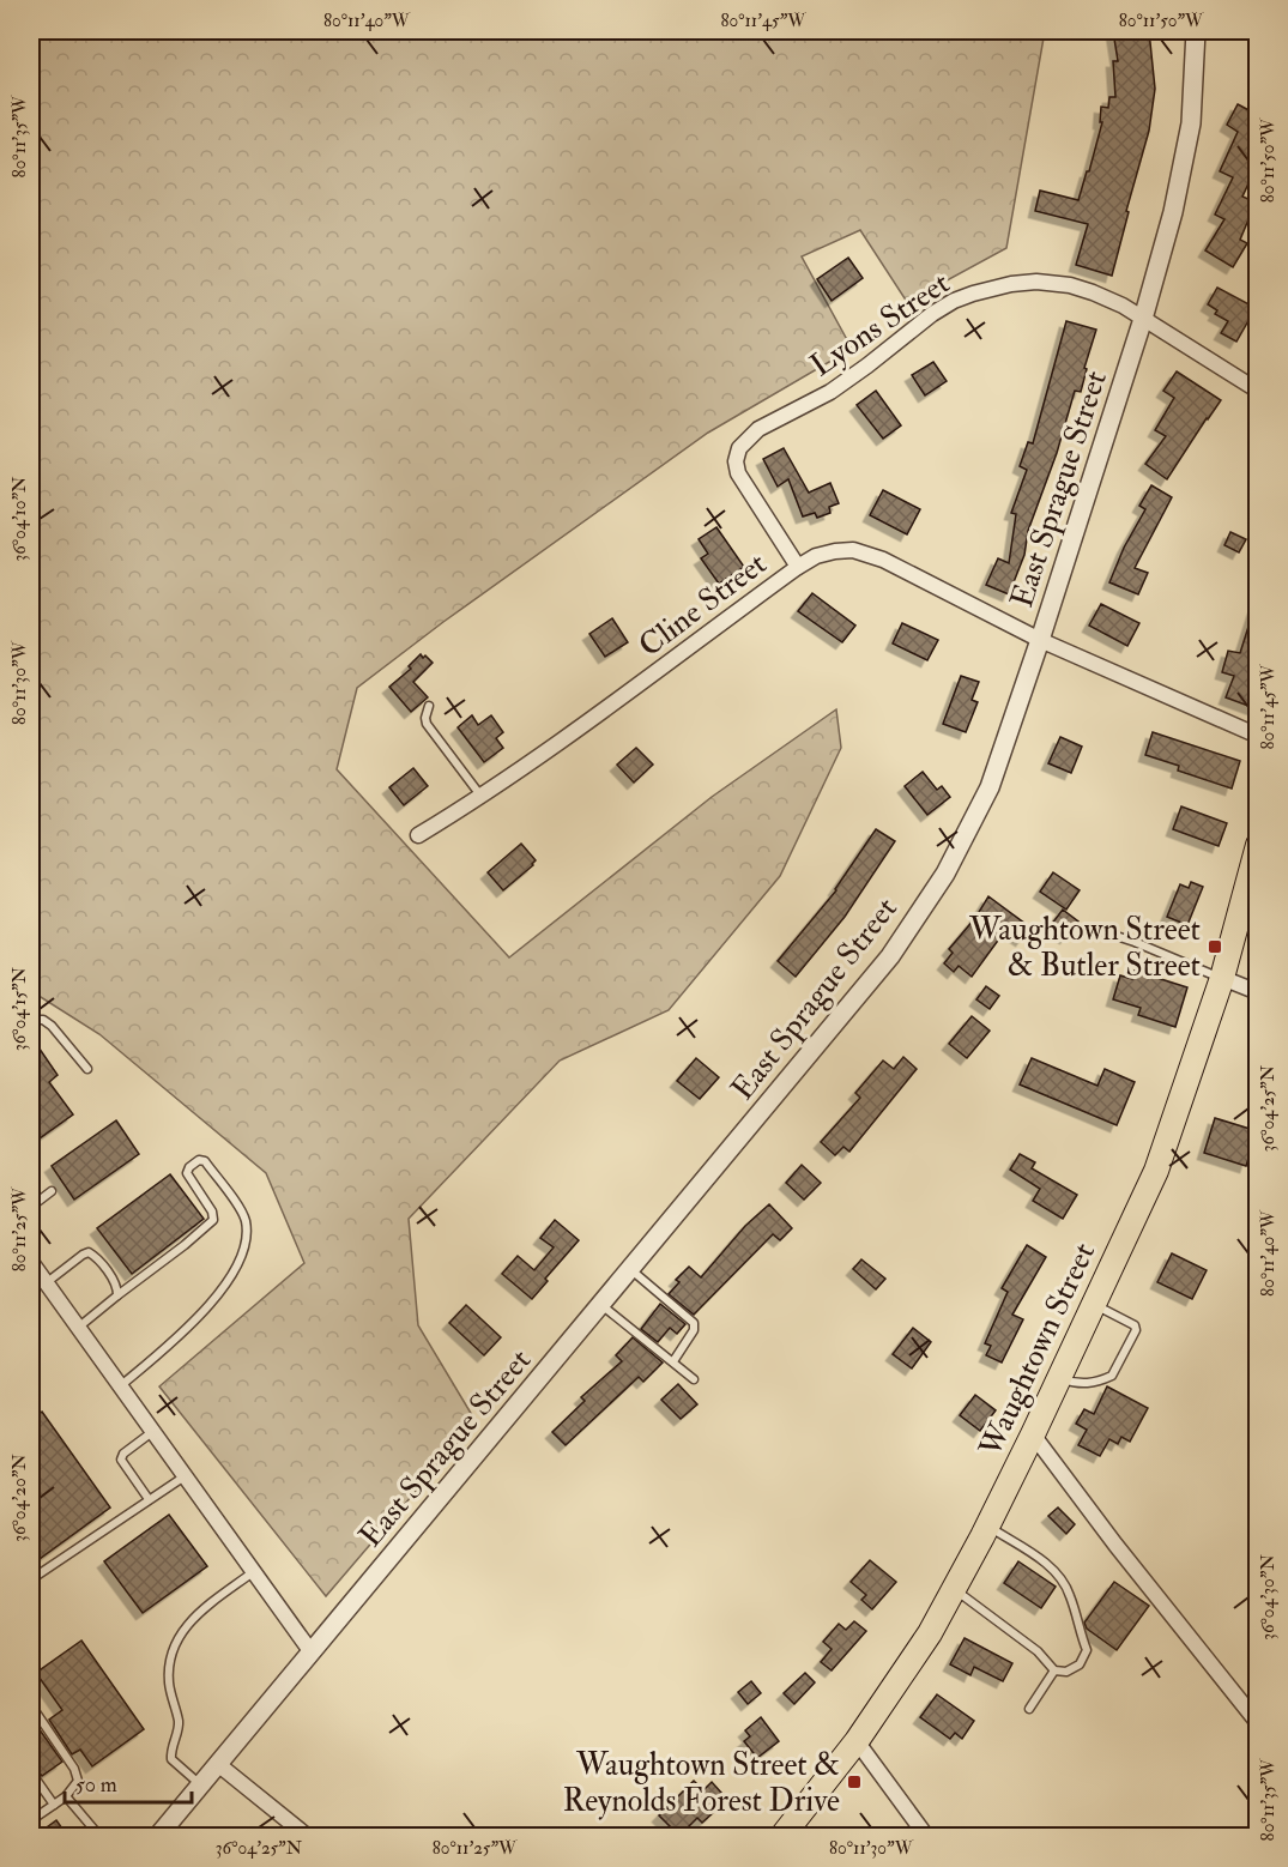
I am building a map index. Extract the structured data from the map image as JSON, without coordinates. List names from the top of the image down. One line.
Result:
{"streets":{"main road":["Waughtown Street"],"street":["Lyons Street","East Sprague Street","Cline Street"]},"crossings":[["Lyons Street","East Sprague Street"],["Lyons Street","Cline Street"],["East Sprague Street","Cline Street"]],"places":{"transit":["Waughtown Street & Butler Street","Waughtown Street & Reynolds Forest Drive"]},"scale_bar":"50 m","coordinates":["80°11'40\"W","80°11'45\"W","80°11'50\"W","80°11'35\"W","36°04'10\"N","80°11'30\"W","36°04'15\"N","36°04'25\"N","80°11'25\"W","36°04'20\"N","36°04'30\"N"]}
